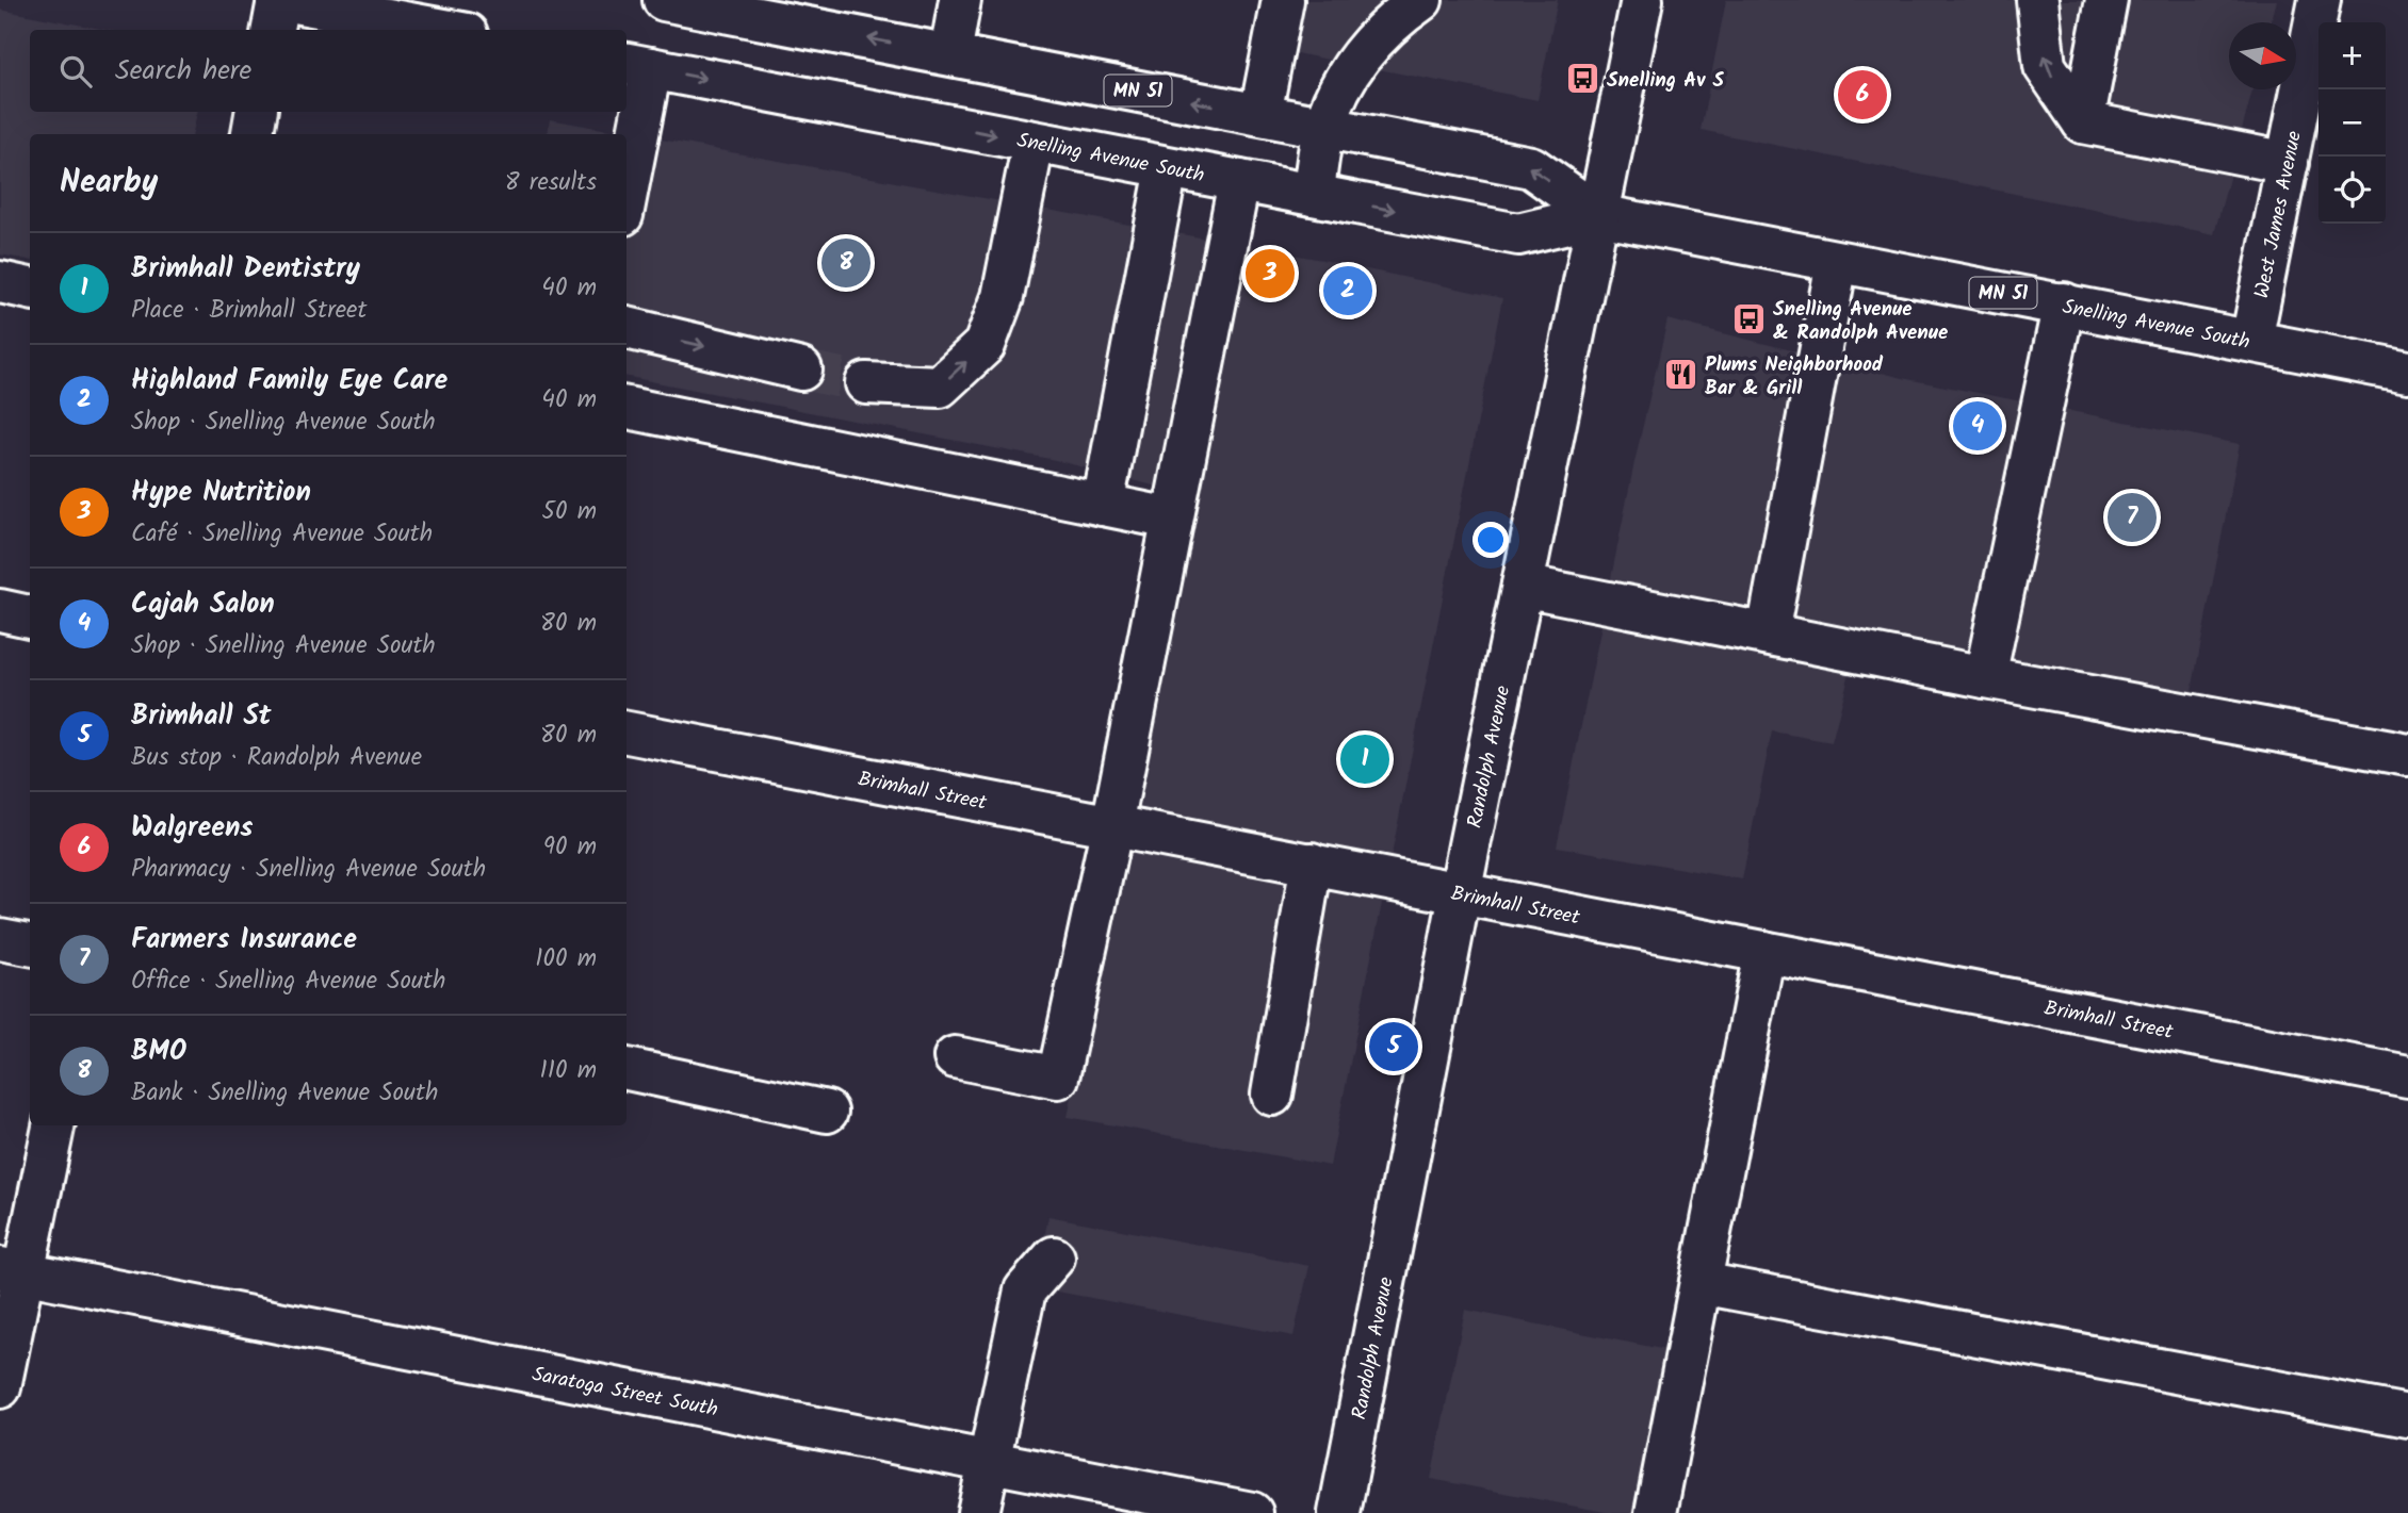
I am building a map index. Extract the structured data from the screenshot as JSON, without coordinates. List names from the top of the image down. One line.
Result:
{"streets":{"main road":["MN 51","Snelling Avenue South","West James Avenue","Randolph Avenue","Brimhall Street","Saratoga Street South"]},"crossings":[["Snelling Avenue South","West James Avenue"],["Snelling Avenue South","Randolph Avenue"],["Randolph Avenue","Brimhall Street"]],"places":{"bus stop":["Snelling Av S","Snelling Avenue & Randolph Avenue"],"restaurant":["Plums Neighborhood Bar & Grill"]},"north":"right","page":{"map_buttons":["+","−"],"search":"Search here","pins":["6","8","3","2","4","7","1","5"],"heading":["Nearby","8 results"],"list":[{"mark":"1","name":"Brimhall Dentistry","note":"Place · Brimhall Street","value":"40 m"},{"mark":"2","name":"Highland Family Eye Care","note":"Shop · Snelling Avenue South","value":"40 m"},{"mark":"3","name":"Hype Nutrition","note":"Café · Snelling Avenue South","value":"50 m"},{"mark":"4","name":"Cajah Salon","note":"Shop · Snelling Avenue South","value":"80 m"},{"mark":"5","name":"Brimhall St","note":"Bus stop · Randolph Avenue","value":"80 m"},{"mark":"6","name":"Walgreens","note":"Pharmacy · Snelling Avenue South","value":"90 m"},{"mark":"7","name":"Farmers Insurance","note":"Office · Snelling Avenue South","value":"100 m"},{"mark":"8","name":"BMO","note":"Bank · Snelling Avenue South","value":"110 m"}]}}
